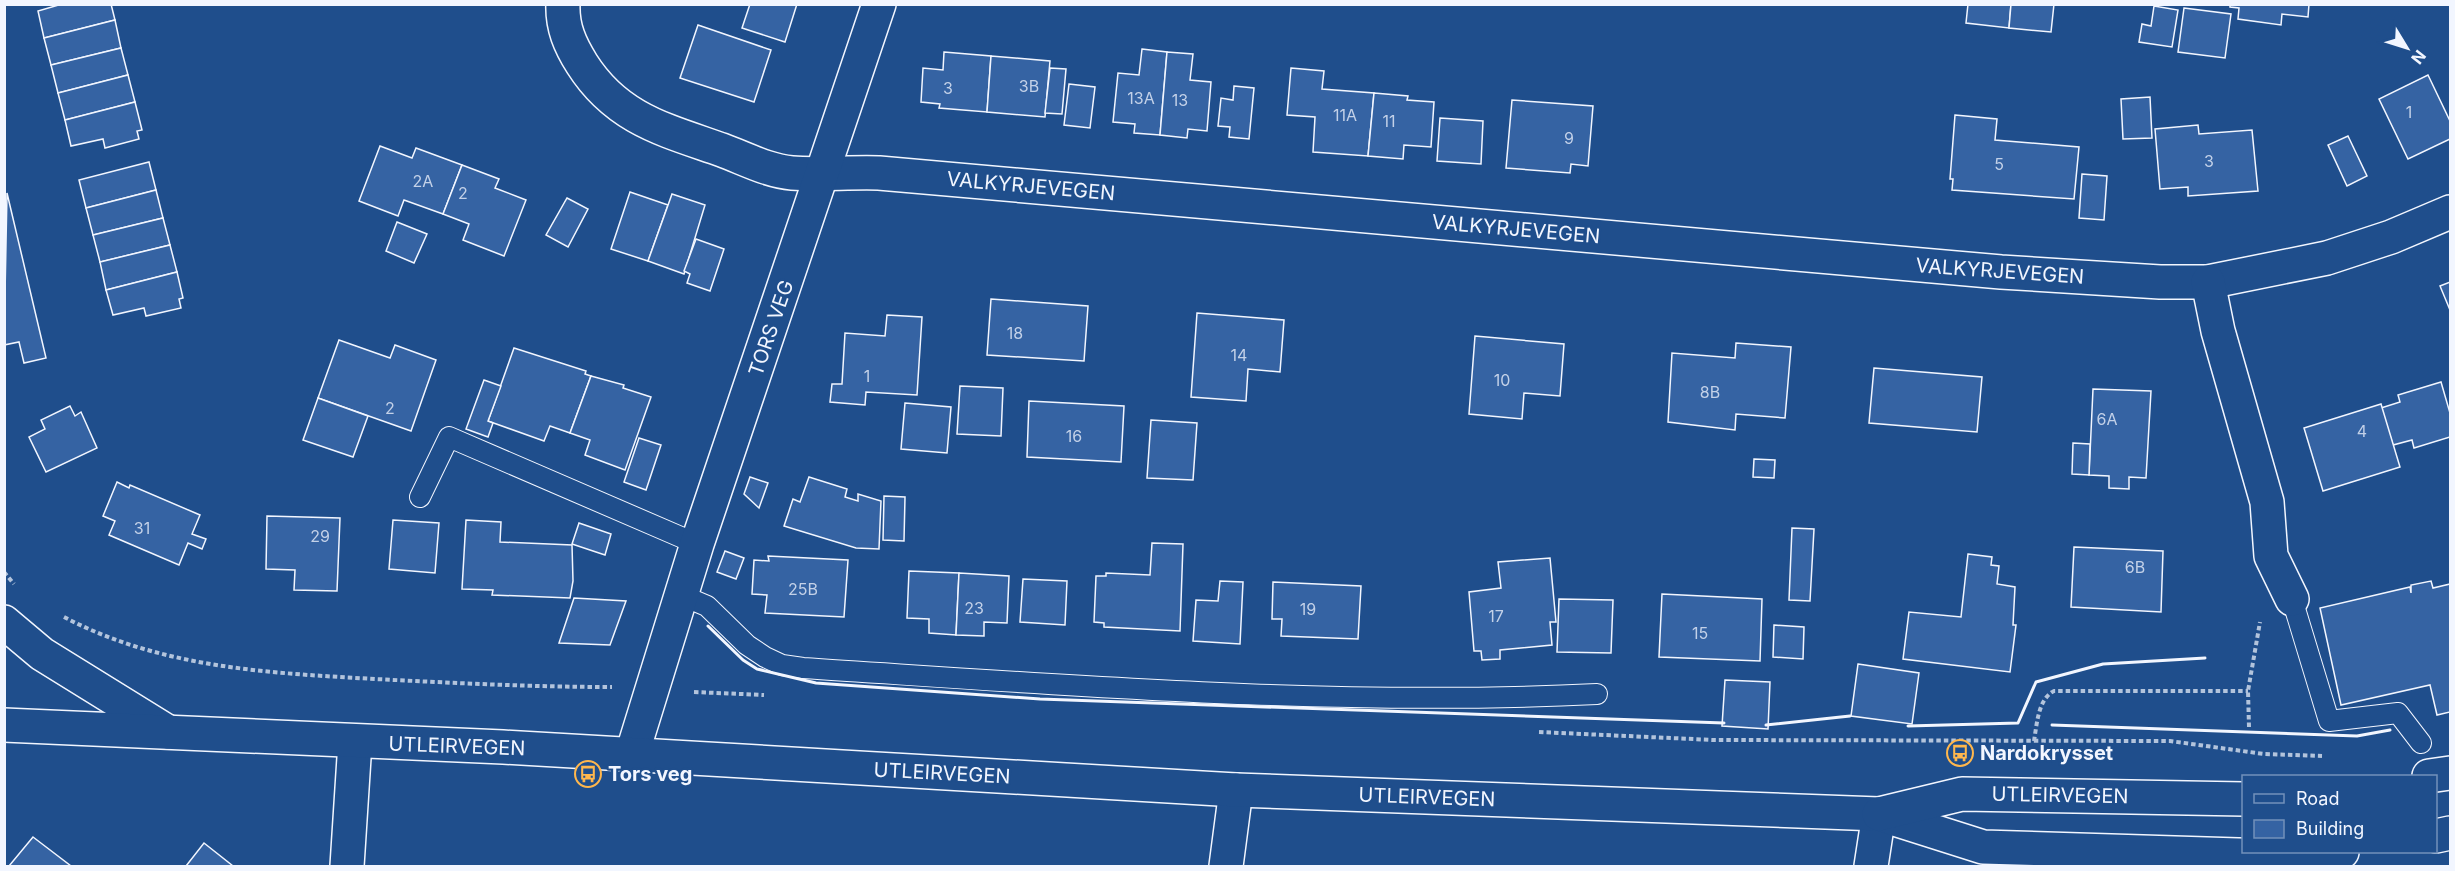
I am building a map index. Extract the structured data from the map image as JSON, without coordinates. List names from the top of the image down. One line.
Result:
{"streets":{"street":["VALKYRJEVEGEN","TORS VEG","UTLEIRVEGEN"]},"crossings":[["VALKYRJEVEGEN","TORS VEG"],["TORS VEG","UTLEIRVEGEN"]],"places":{"bus stop":["Nardokrysset","Tors veg"]},"house_numbers":["3B","3","13A","13","1","11A","11","9","3","5","2A","2","18","14","1","10","8B","2","6A","4","16","31","29","6B","25B","23","19","17","15"],"legend":["Road","Building"],"north":"bottom right"}
